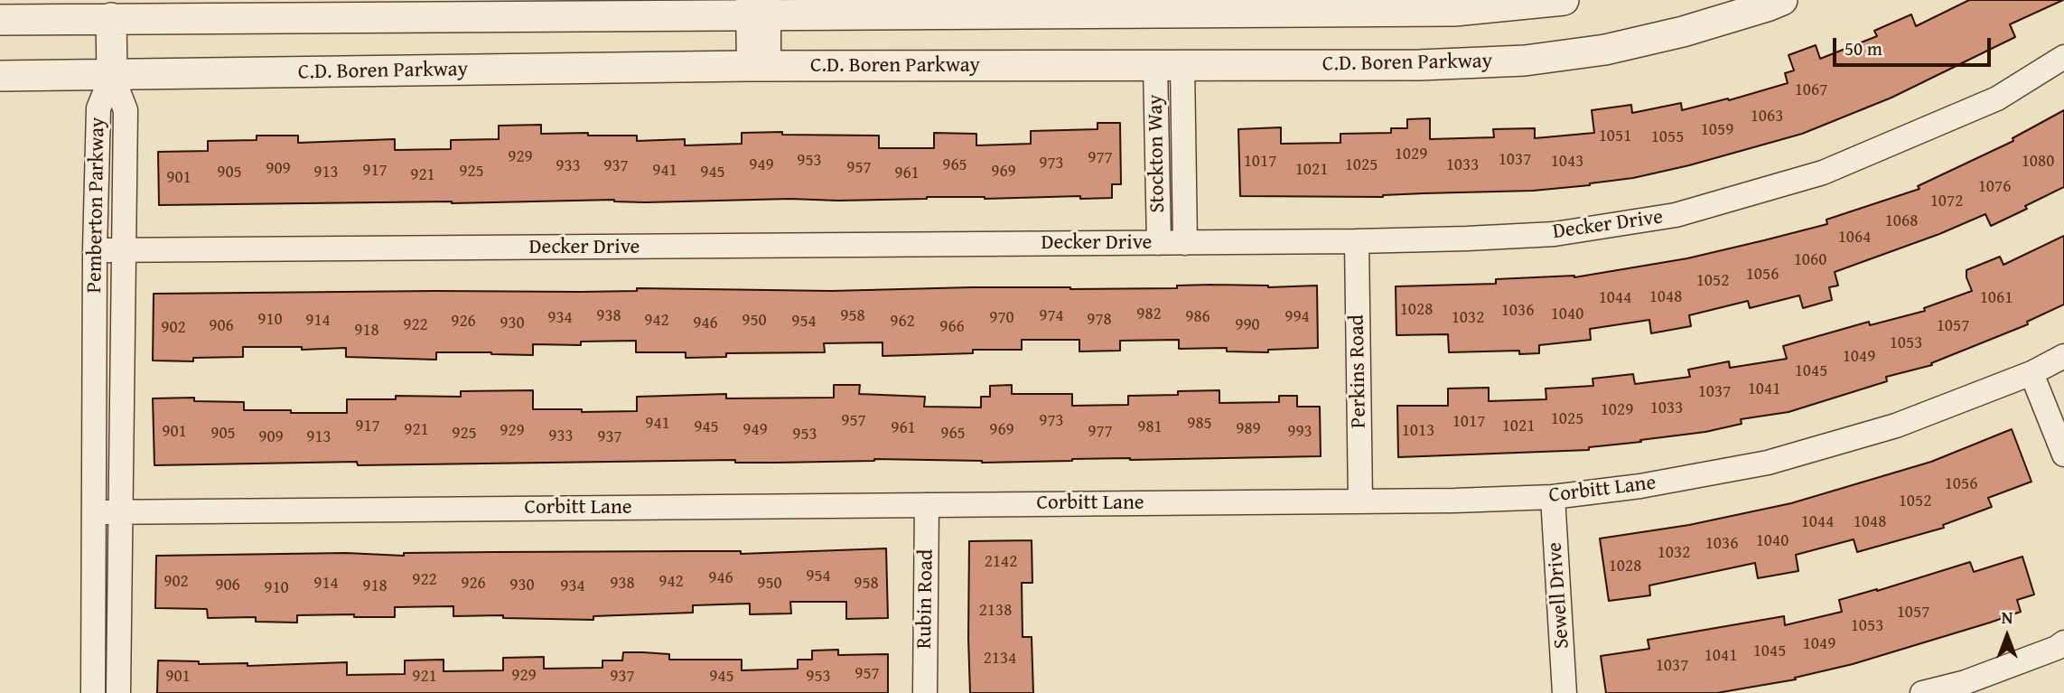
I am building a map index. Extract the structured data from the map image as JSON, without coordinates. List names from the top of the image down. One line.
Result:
{"streets":{"street":["C.D. Boren Parkway","Stockton Way","Pemberton Parkway","Decker Drive","Perkins Road","Corbitt Lane","Sewell Drive","Rubin Road"]},"crossings":[["C.D. Boren Parkway","Stockton Way"],["C.D. Boren Parkway","Pemberton Parkway"],["Stockton Way","Decker Drive"],["Pemberton Parkway","Decker Drive"],["Pemberton Parkway","Corbitt Lane"],["Decker Drive","Perkins Road"],["Perkins Road","Corbitt Lane"],["Corbitt Lane","Sewell Drive"],["Corbitt Lane","Rubin Road"]],"house_numbers":["1067","1063","1059","1051","1055","1029","929","977","1037","953","1017","1043","1080","973","949","965","1025","1033","933","937","957","909","1021","917","941","925","969","905","913","945","961","921","901","1076","1072","1068","1064","1060","1056","1052","1048","1044","1061","1028","1036","982","1040","938","958","974","986","994","934","970","1032","910","978","914","942","950","926","954","962","930","946","922","990","906","1057","966","902","918","1053","1049","1045","1041","1037","1033","1029","1025","957","973","1017","941","985","917","1021","945","981","961","989","921","949","969","929","1013","901","977","993","905","925","965","953","933","909","913","937","1056","1052","1044","1048","1040","1036","1032","2142","1028","954","946","922","902","942","914","926","938","950","958","906","930","918","934","910","2138","1057","1053","1049","1045","1041","2134","1037","957","929","901","921","937","945","953"],"scale_bar":"50 m","north":"top"}
